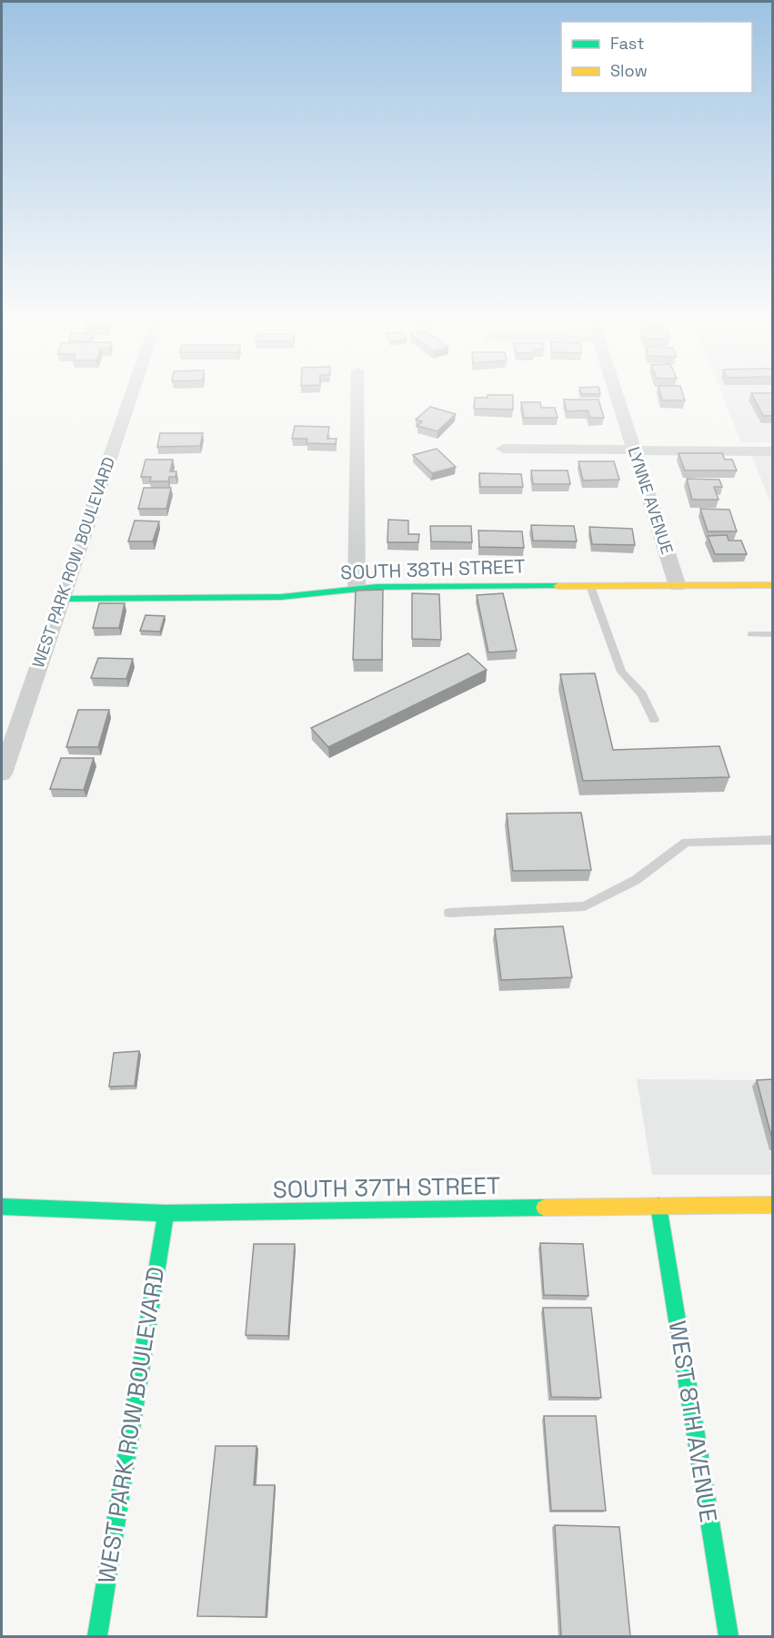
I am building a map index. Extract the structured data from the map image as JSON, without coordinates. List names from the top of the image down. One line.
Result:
{"streets":{"street":["LYNNE AVENUE","WEST PARK ROW BOULEVARD","SOUTH 38TH STREET","SOUTH 37TH STREET","WEST 8TH AVENUE"]},"crossings":[["LYNNE AVENUE","SOUTH 38TH STREET"],["WEST PARK ROW BOULEVARD","SOUTH 38TH STREET"],["WEST PARK ROW BOULEVARD","SOUTH 37TH STREET"],["SOUTH 37TH STREET","WEST 8TH AVENUE"]],"legend":["Fast","Slow"]}
